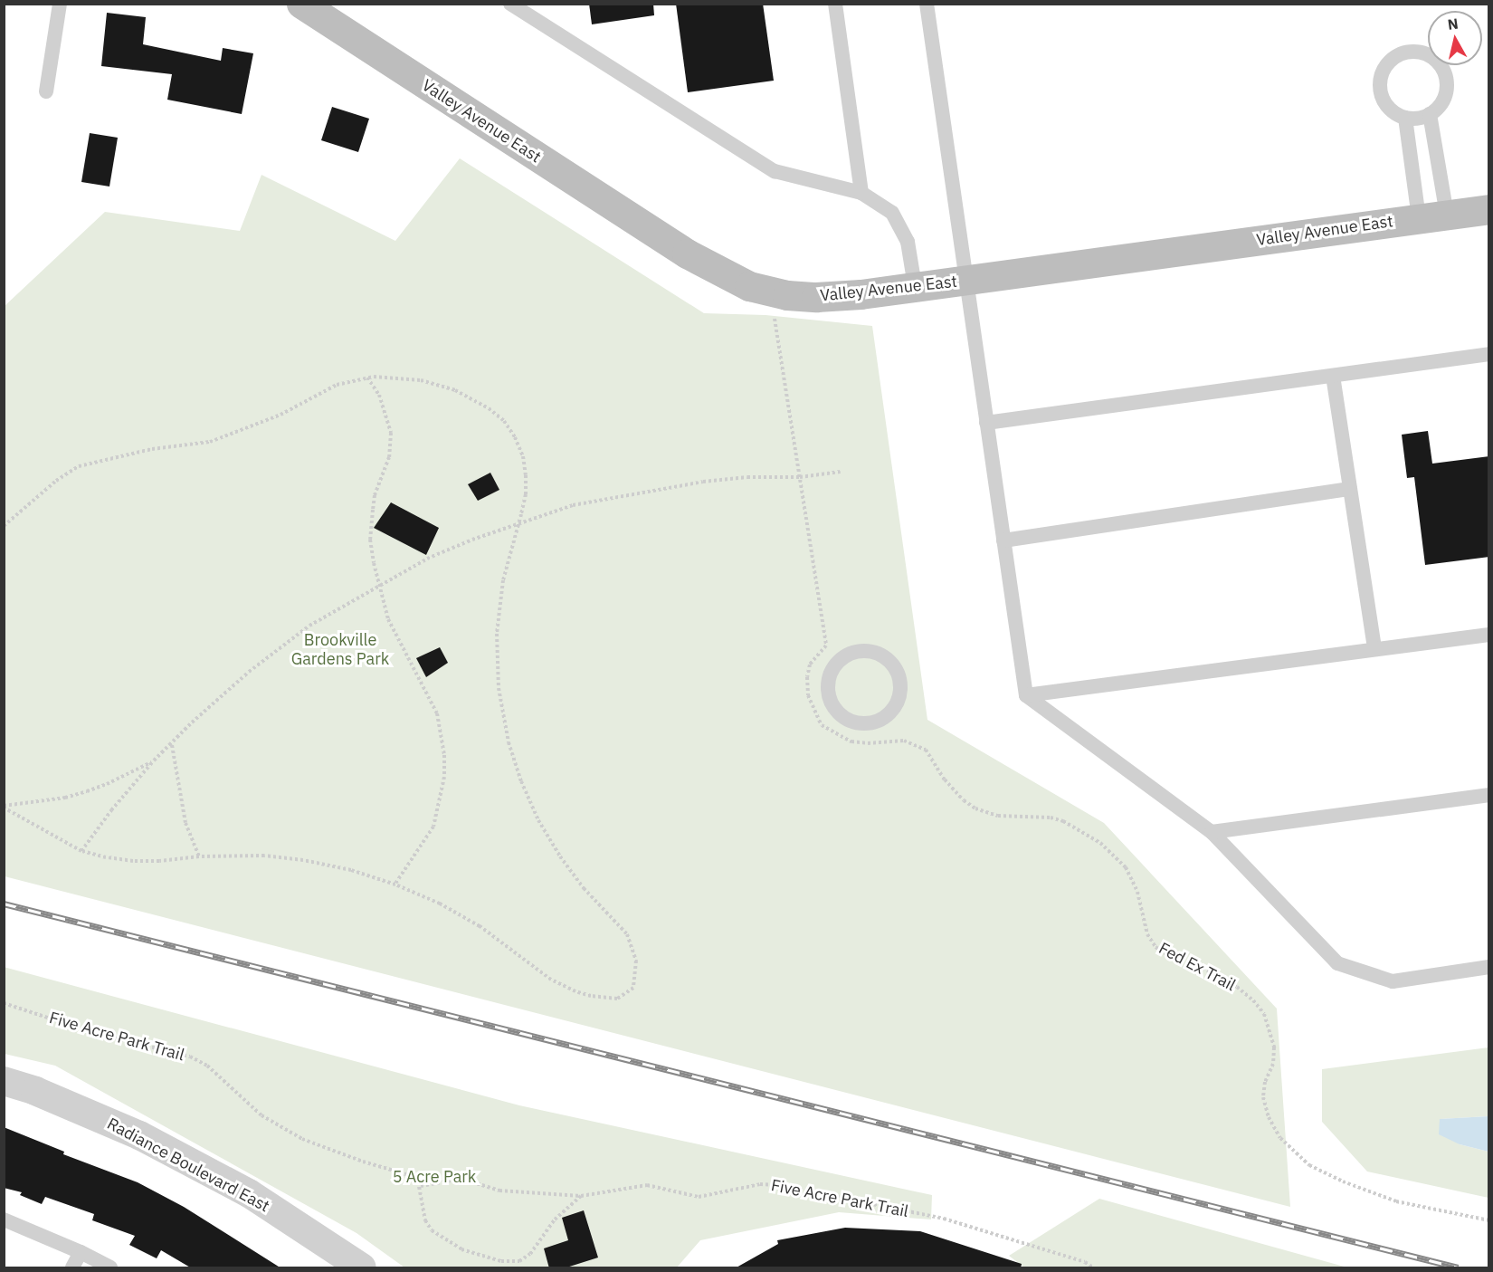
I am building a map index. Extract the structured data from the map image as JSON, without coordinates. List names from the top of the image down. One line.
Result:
{"streets":{"main road":["Valley Avenue East"],"street":["Radiance Boulevard East"],"path":["Fed Ex Trail","Five Acre Park Trail"]},"parks":["Brookville Gardens Park","5 Acre Park"],"north":"top"}
